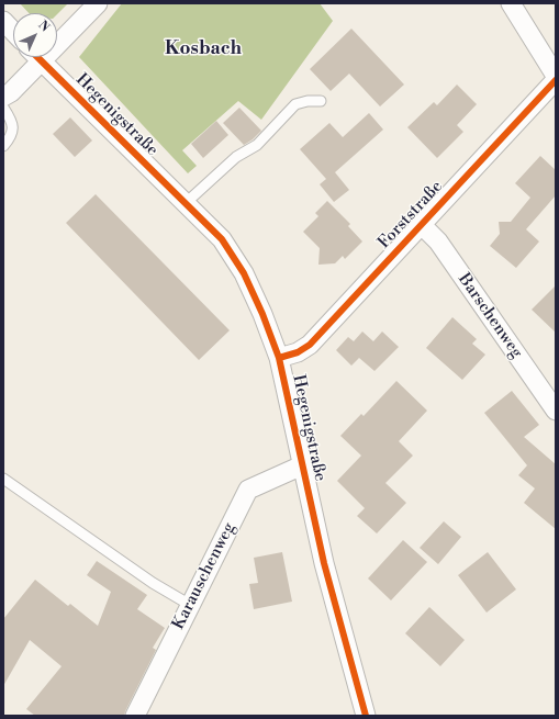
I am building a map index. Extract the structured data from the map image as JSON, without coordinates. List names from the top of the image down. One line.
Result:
{"streets":{"street":["Hegenigstraße","Forststraße","Barschenweg","Karauschenweg"]},"crossings":[["Hegenigstraße","Forststraße"],["Hegenigstraße","Karauschenweg"],["Forststraße","Barschenweg"]],"districts":["Kosbach"],"north":"top right"}
